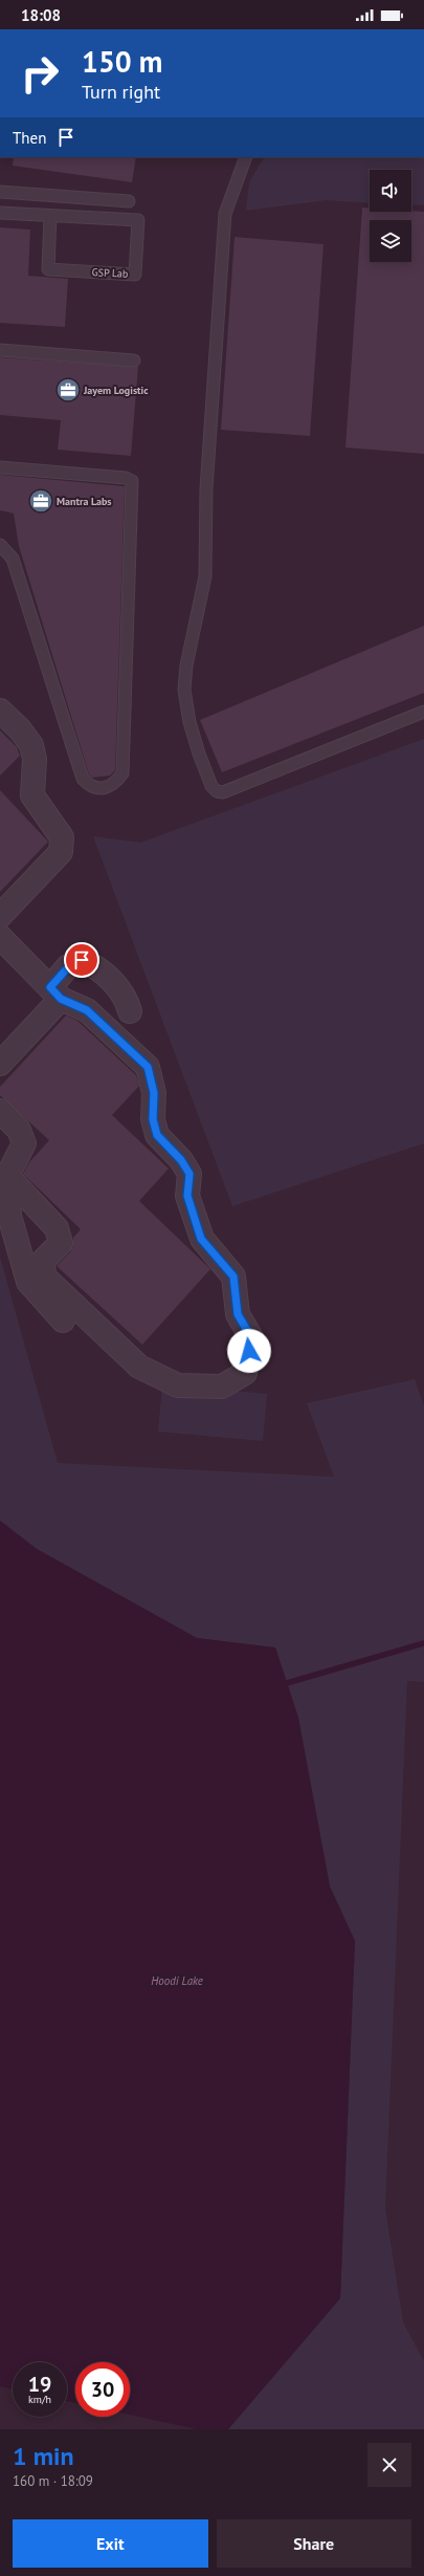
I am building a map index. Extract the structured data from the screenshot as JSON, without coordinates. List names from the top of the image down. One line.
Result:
{"streets":{"lane":["GSP Lab"]},"water":["Hoodi Lake"],"places":{"office":["Jayem Logistic","Mantra Labs"]},"page":{"status":"18:08","turn":["150 m","Turn right"],"then":"Then","speed":"19 km/h","limit":"30","heading":["1 min","160 m · 18:09"],"buttons":["Exit","Share"]}}
